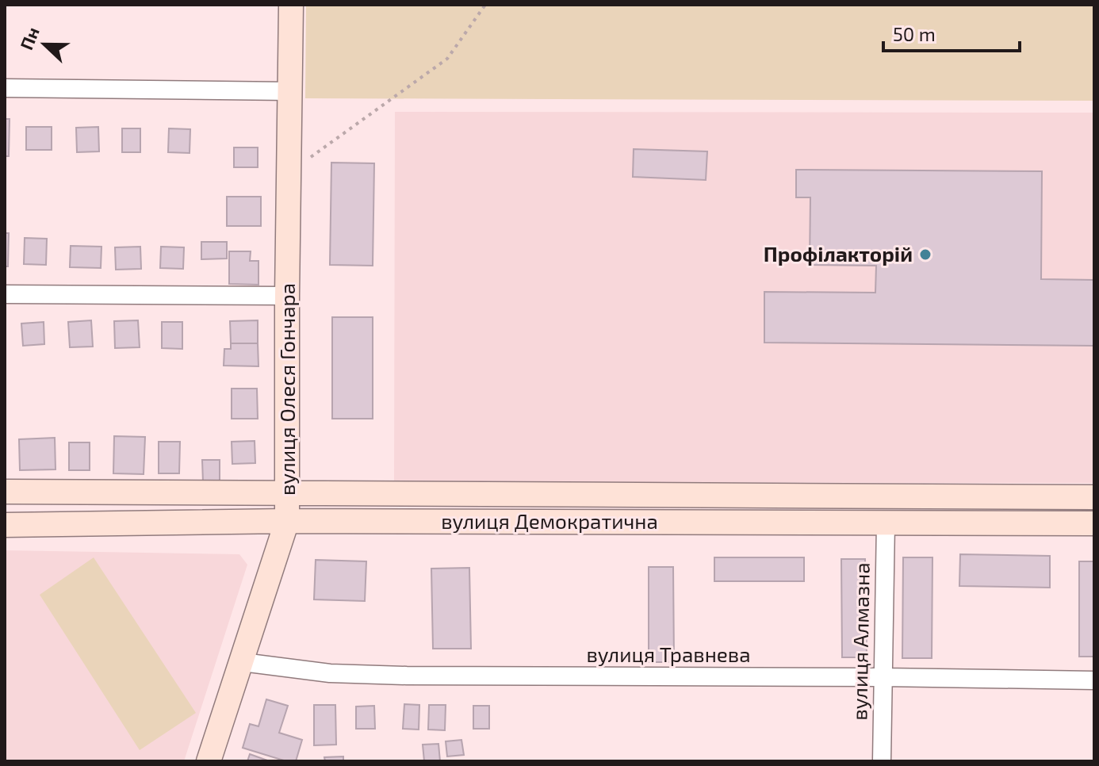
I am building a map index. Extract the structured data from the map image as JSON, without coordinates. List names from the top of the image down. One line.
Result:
{"streets":{"street":["вулиця Олеся Гончара","вулиця Демократична","вулиця Алмазна","вулиця Травнева"]},"crossings":[["вулиця Олеся Гончара","вулиця Демократична"],["вулиця Олеся Гончара","вулиця Травнева"],["вулиця Демократична","вулиця Алмазна"],["вулиця Алмазна","вулиця Травнева"]],"places":["Профілакторій"],"scale_bar":"50 m","north":"left"}
